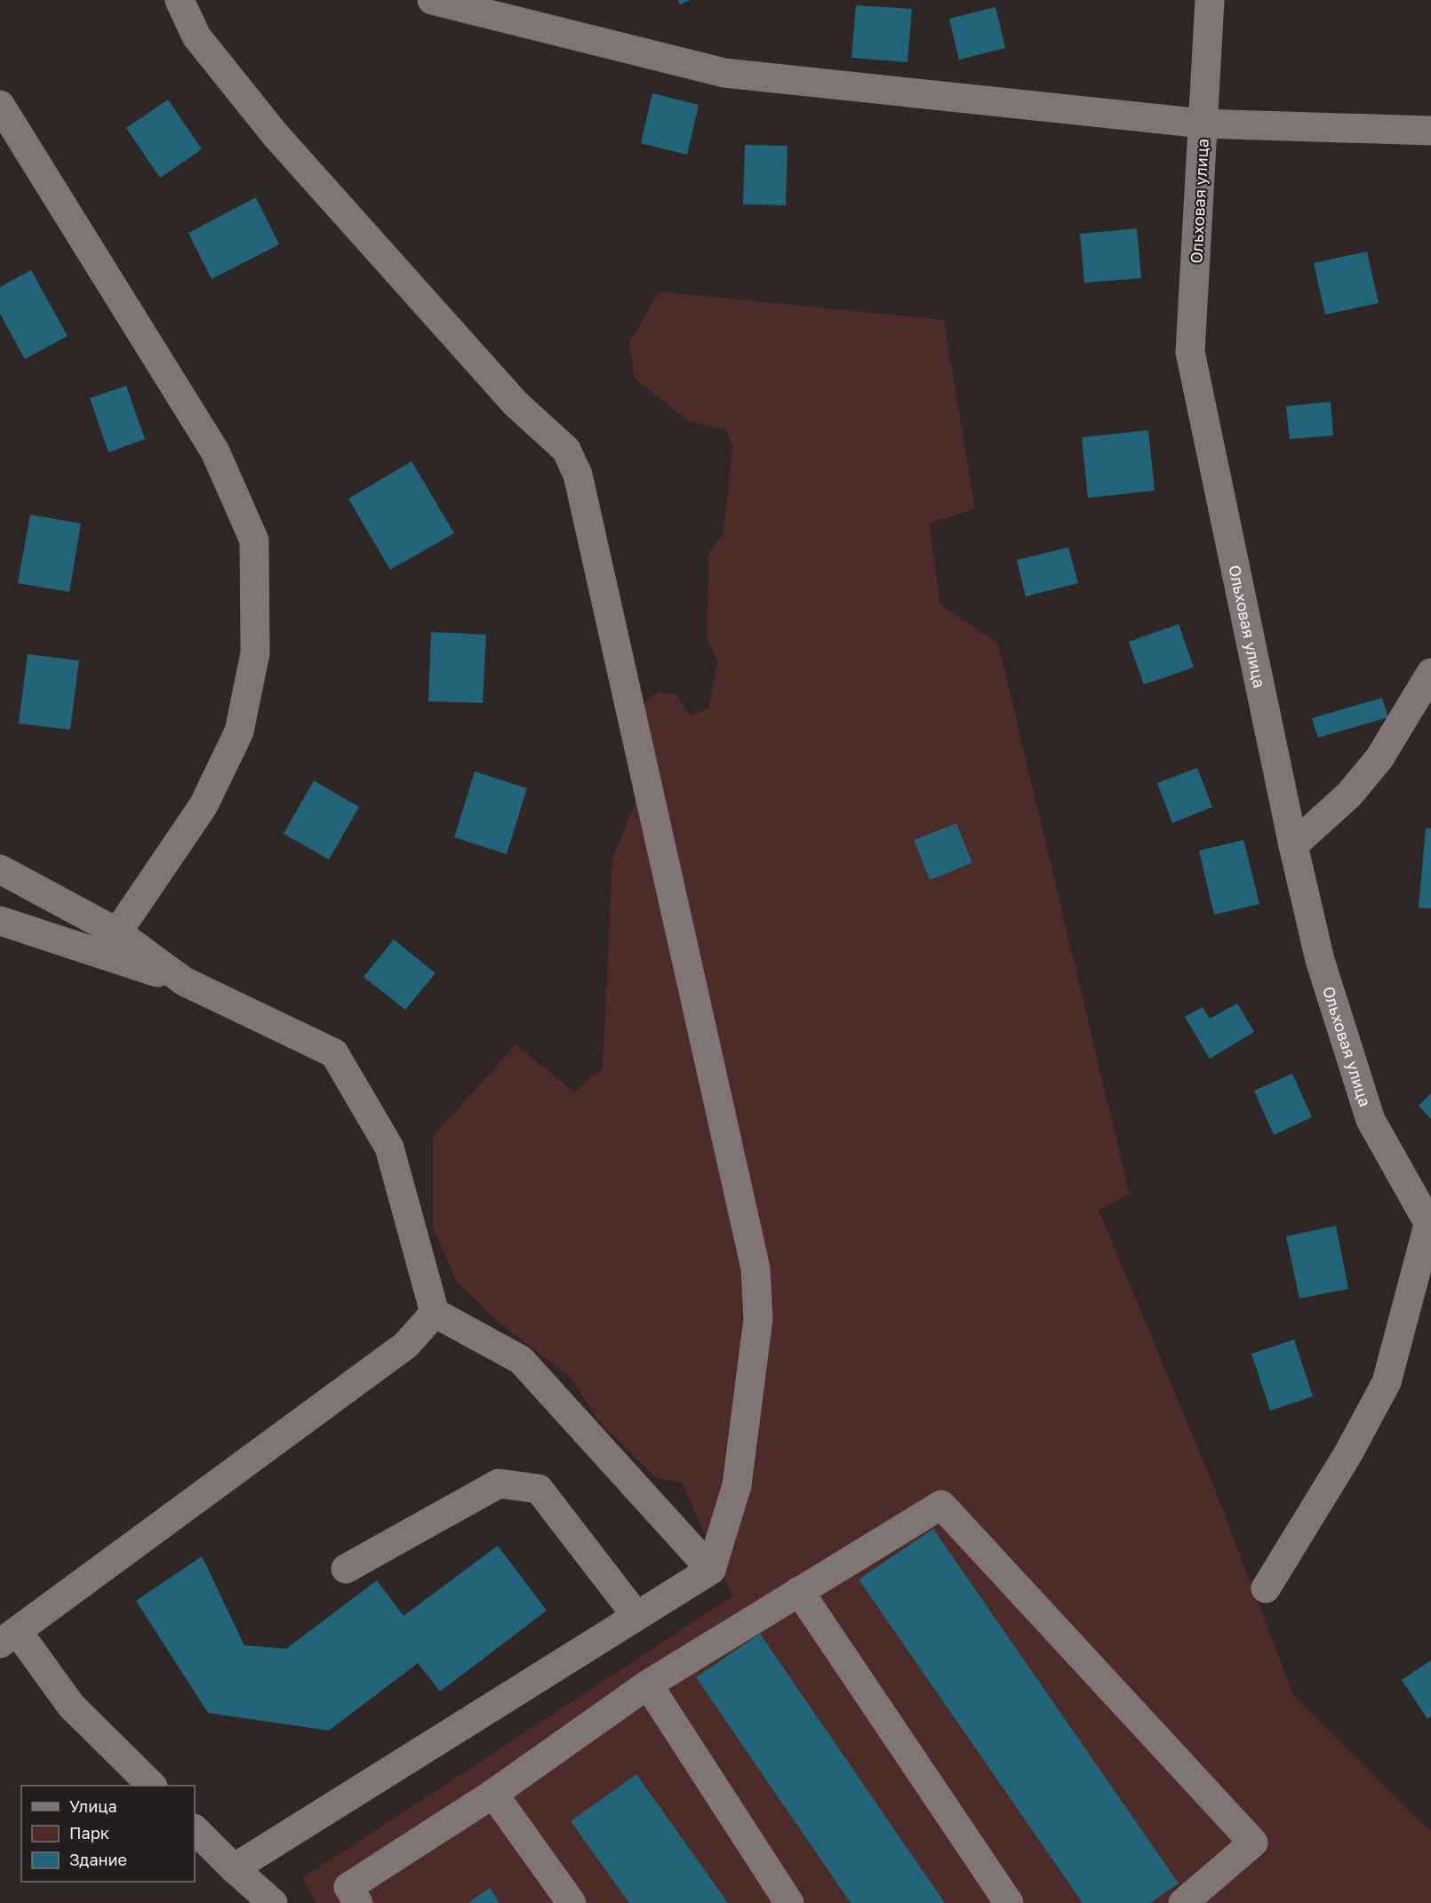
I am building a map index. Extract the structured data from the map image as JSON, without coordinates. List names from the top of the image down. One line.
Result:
{"streets":{"street":["Ольховая улица"]},"legend":["Улица","Парк","Здание"]}
